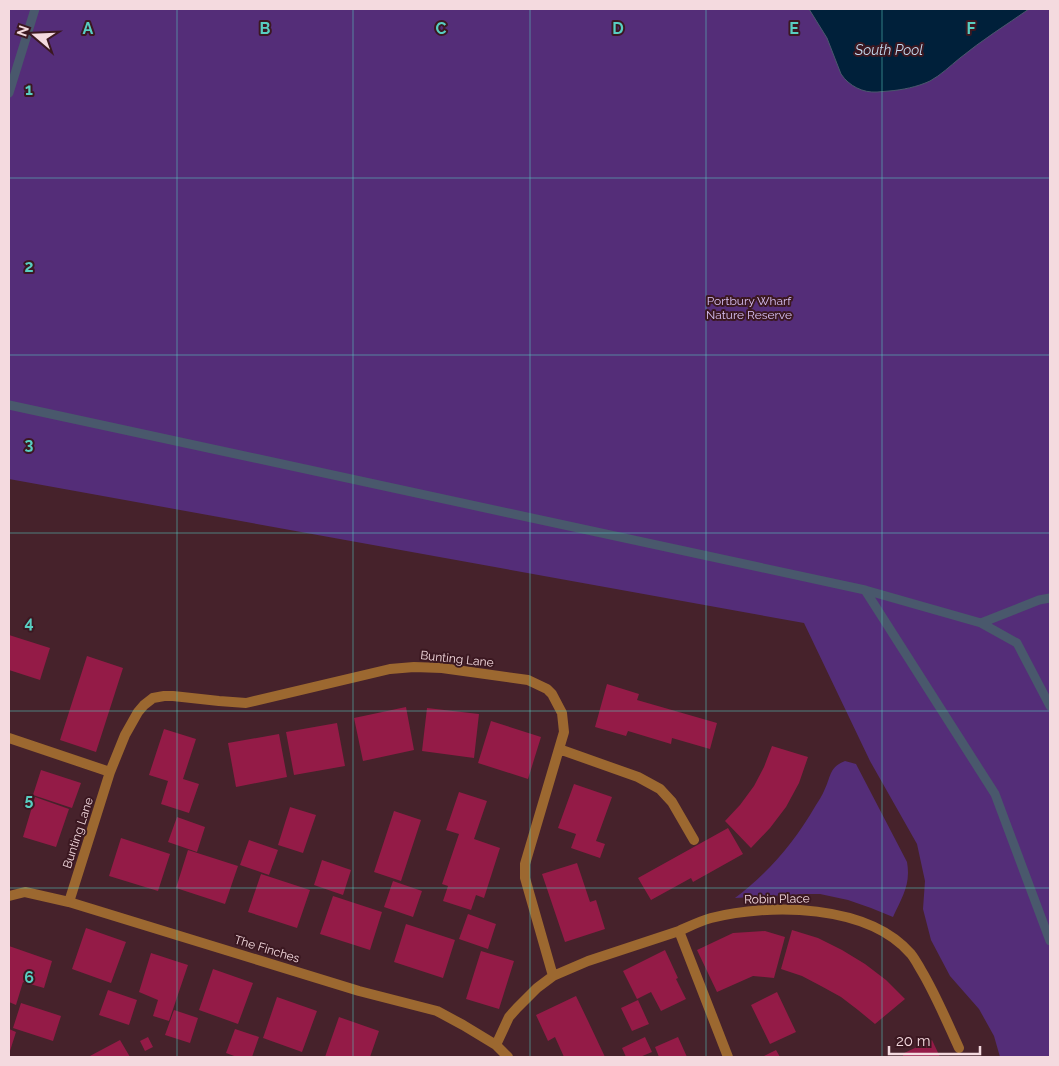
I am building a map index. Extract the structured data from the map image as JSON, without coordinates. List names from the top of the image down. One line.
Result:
{"streets":{"street":["Bunting Lane","Robin Place","The Finches"]},"crossings":[["Bunting Lane","Robin Place"],["Bunting Lane","The Finches"],["Robin Place","The Finches"]],"water":["South Pool"],"parks":["Portbury Wharf Nature Reserve"],"scale_bar":"20 m","north":"left","grid":{"columns":["A","B","C","D","E","F"],"rows":["1","2","3","4","5","6"]}}
